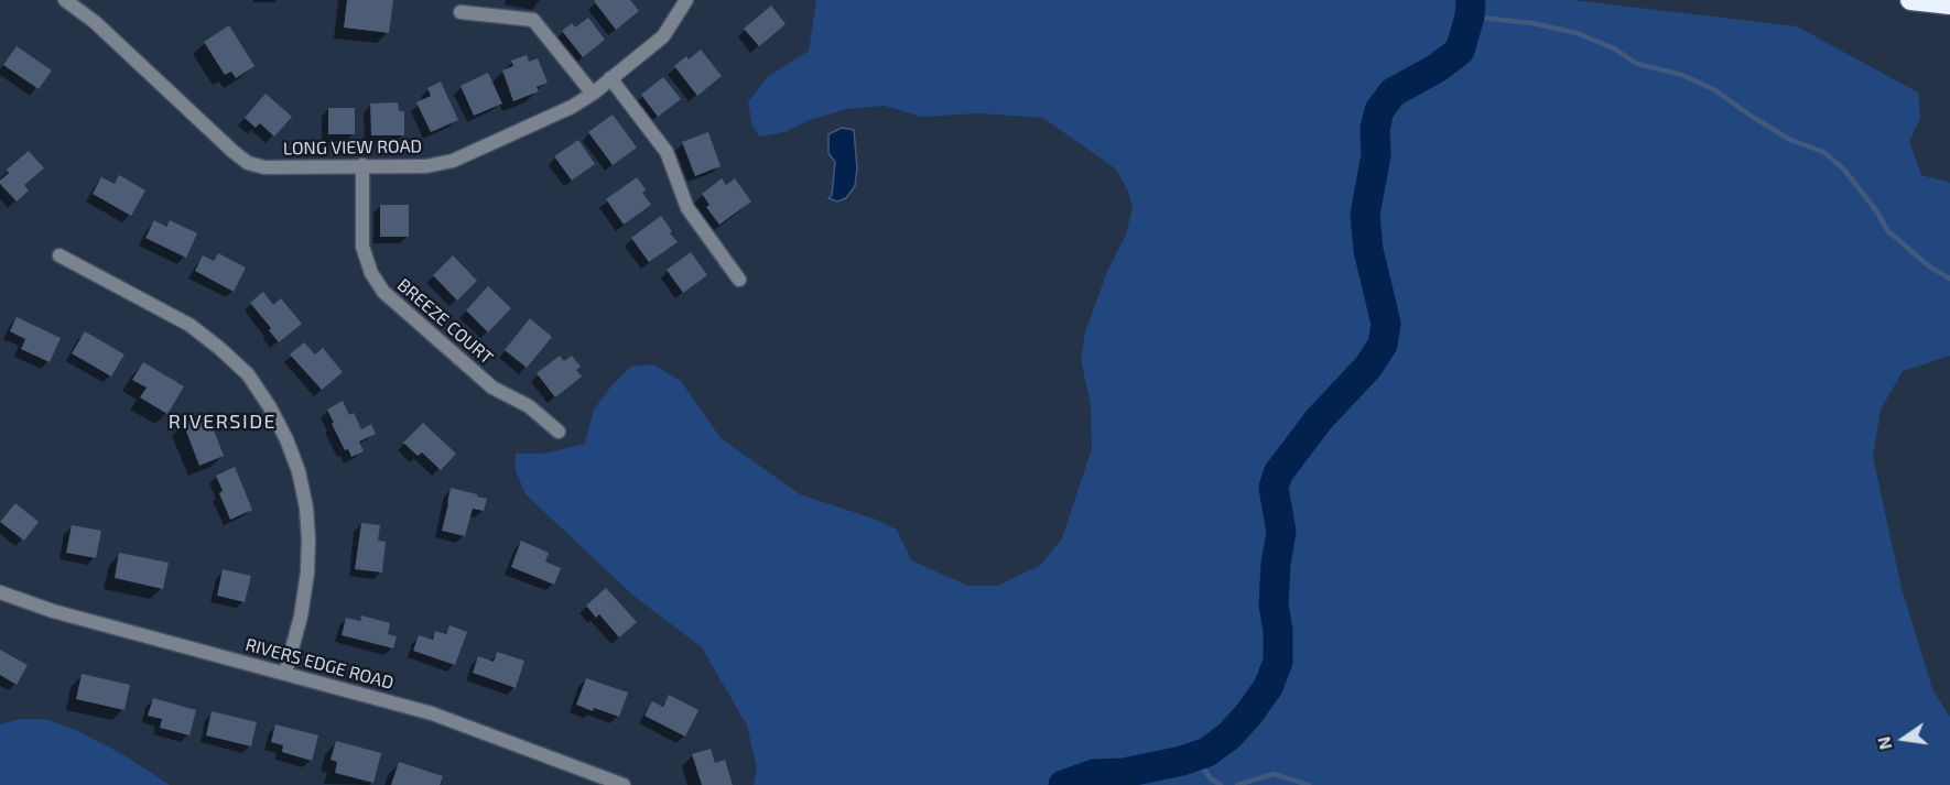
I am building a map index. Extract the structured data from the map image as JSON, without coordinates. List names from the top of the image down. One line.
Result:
{"streets":{"street":["LONG VIEW ROAD","BREEZE COURT","RIVERS EDGE ROAD"]},"crossings":[["LONG VIEW ROAD","BREEZE COURT"]],"districts":["RIVERSIDE"],"north":"left"}
